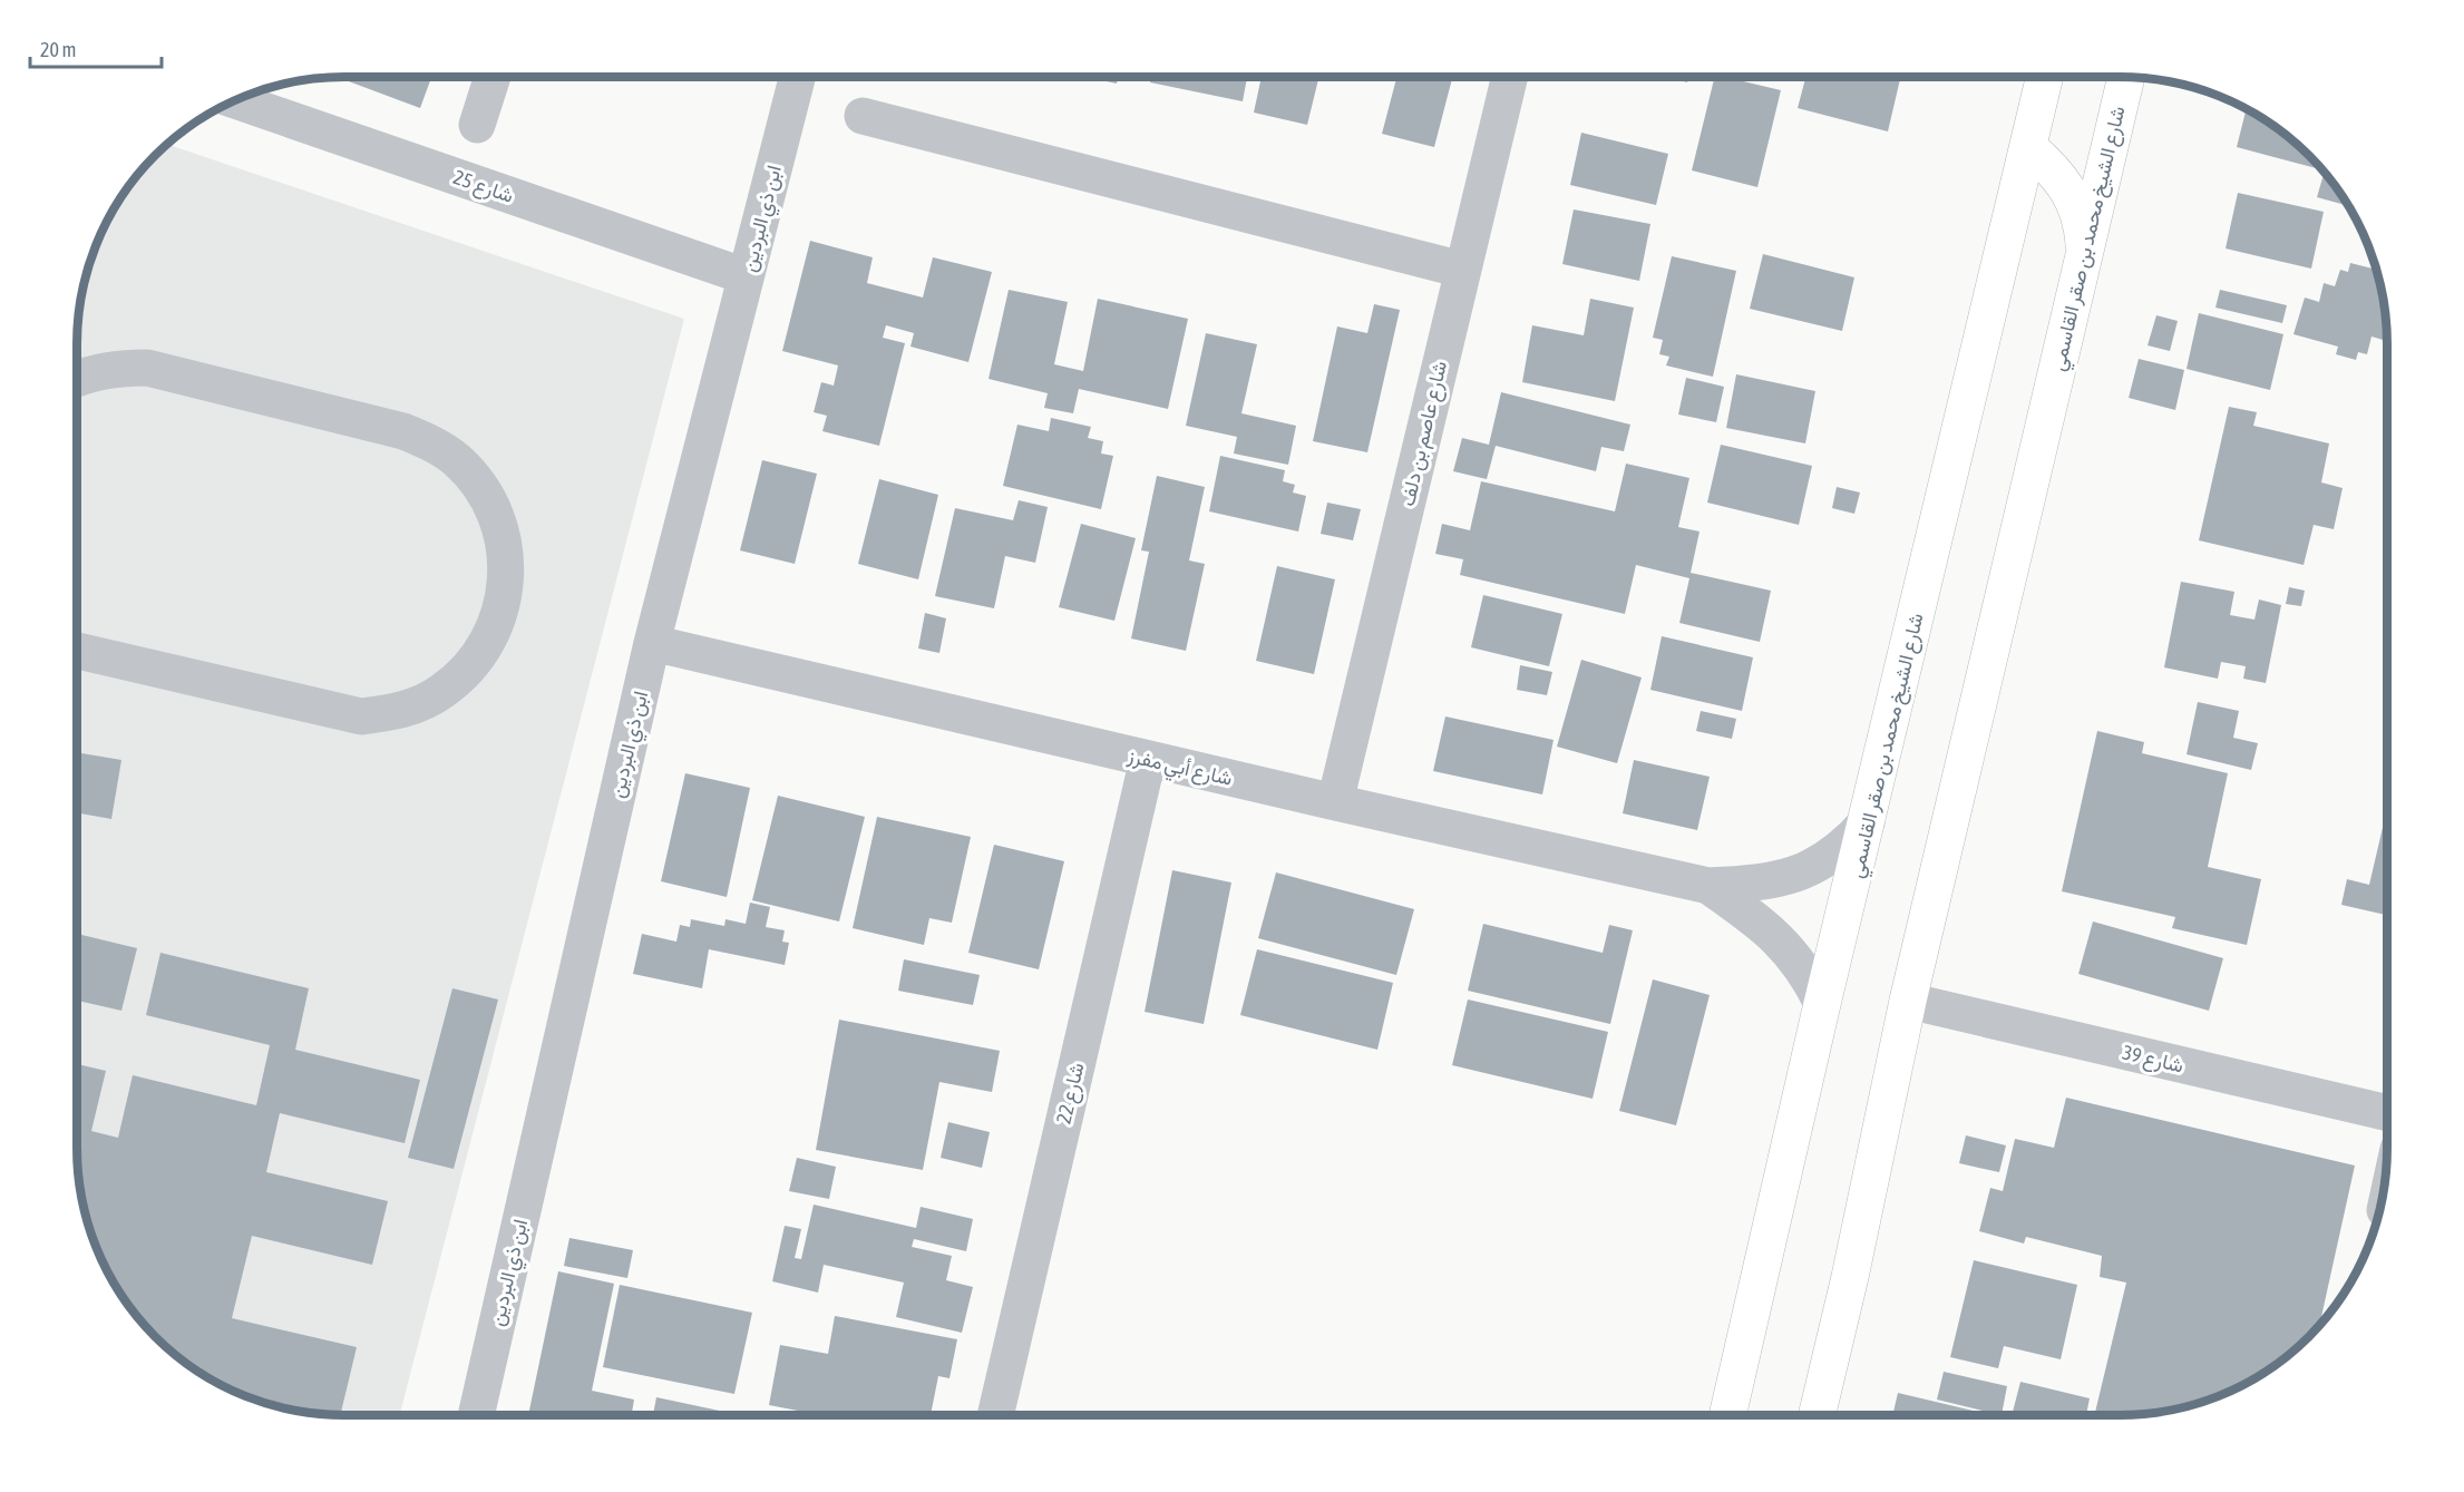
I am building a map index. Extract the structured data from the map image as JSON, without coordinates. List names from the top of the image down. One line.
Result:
{"streets":{"main road":["شارع الشيخ محمد بن صقر القاسمي"],"street":["شارع 25","ابن ذي البردين","شارع عاصم بن دلف","شارع أبي مفرز","شارع 39","شارع 22"]},"crossings":[["شارع 25","ابن ذي البردين"],["ابن ذي البردين","شارع أبي مفرز"],["شارع الشيخ محمد بن صقر القاسمي","شارع أبي مفرز"],["شارع الشيخ محمد بن صقر القاسمي","شارع 39"],["شارع عاصم بن دلف","شارع أبي مفرز"],["شارع أبي مفرز","شارع 22"]],"scale_bar":"20 m"}
